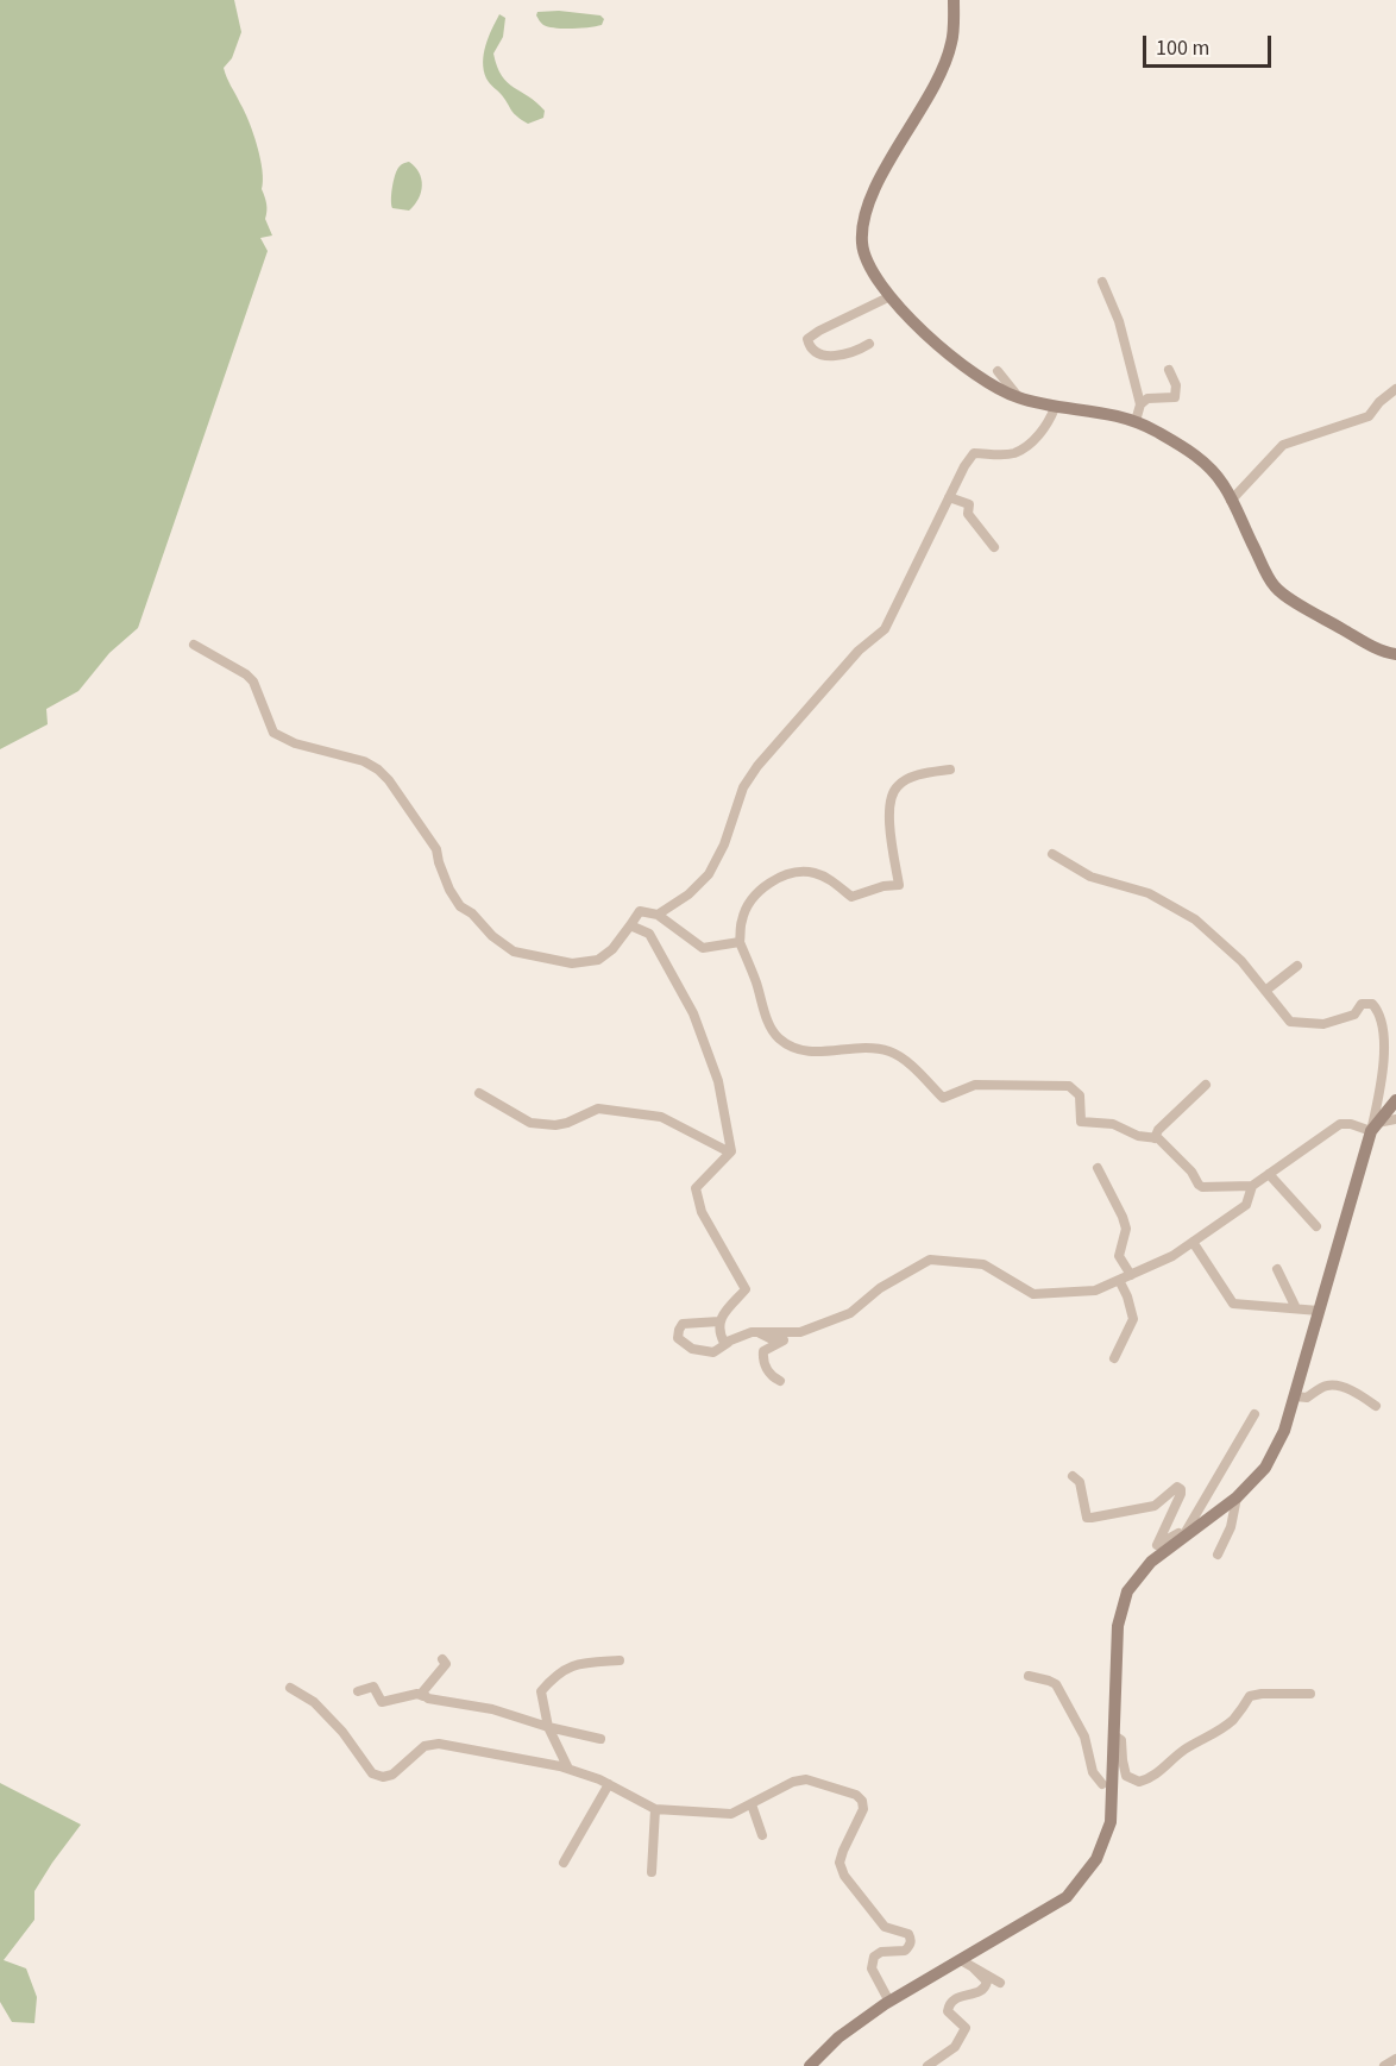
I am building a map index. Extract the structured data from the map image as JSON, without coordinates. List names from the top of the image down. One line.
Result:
{"scale_bar":"100 m"}
